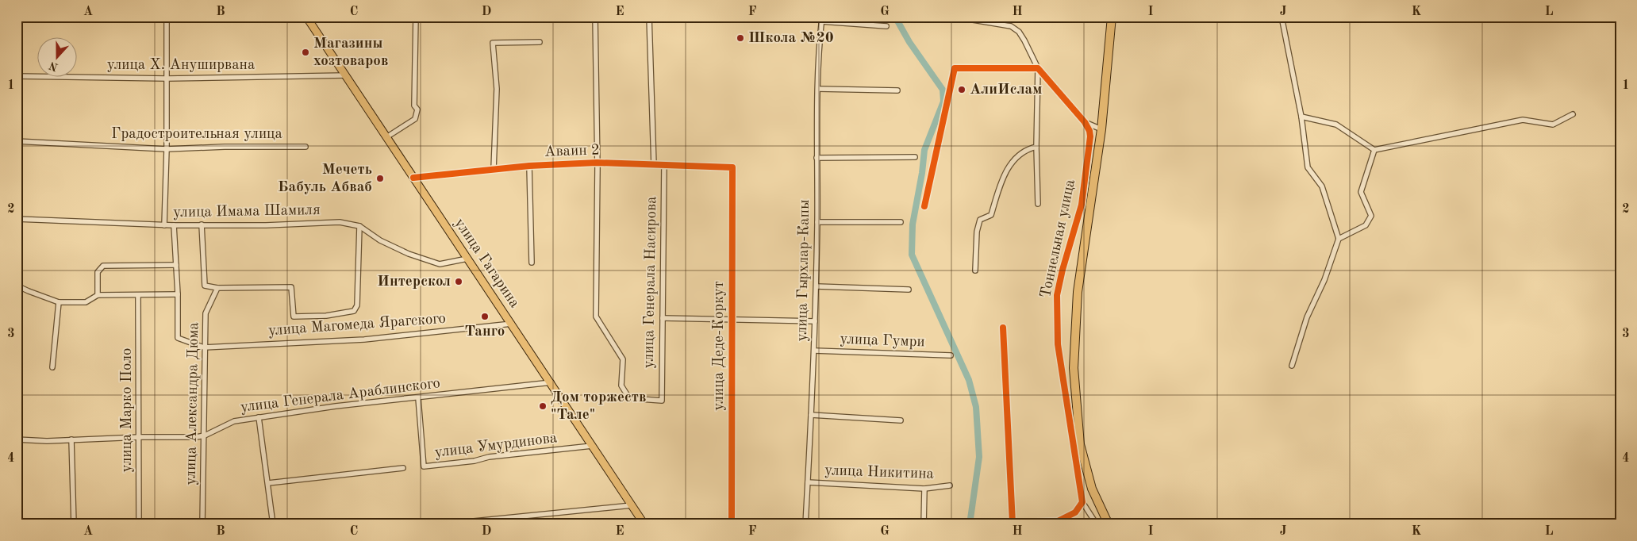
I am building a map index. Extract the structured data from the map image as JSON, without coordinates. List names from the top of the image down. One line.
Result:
{"streets":{"main road":["улица Гагарина"],"street":["улица Х. Ануширвана","Градостроительная улица","Аваин 2","улица Имама Шамиля","Тоннельная улица","улица Гырхлар-Капы","улица Генерала Насирова","улица Магомеда Ярагского","улица Гумри","улица Деде-Коркут","улица Генерала Араблинского","улица Александра Дюма","улица Марко Поло","улица Умурдинова","улица Никитина"]},"crossings":[["улица Х. Ануширвана","улица Гагарина"],["Аваин 2","улица Гагарина"],["Аваин 2","улица Генерала Насирова"],["Аваин 2","улица Деде-Коркут"],["улица Имама Шамиля","улица Гагарина"],["улица Гагарина","улица Магомеда Ярагского"],["улица Гагарина","улица Генерала Араблинского"],["улица Гагарина","улица Умурдинова"],["улица Гырхлар-Капы","улица Гумри"],["улица Гырхлар-Капы","улица Никитина"],["улица Магомеда Ярагского","улица Александра Дюма"],["улица Генерала Араблинского","улица Александра Дюма"],["улица Генерала Араблинского","улица Марко Поло"],["улица Генерала Араблинского","улица Умурдинова"]],"places":["Школа №20","Магазины хозтоваров","АлиИслам","Мечеть Бабуль Абваб","Интерскол","Танго","Дом торжеств \"Тале\""],"north":"bottom","grid":{"columns":["A","B","C","D","E","F","G","H","I","J","K","L"],"rows":["1","2","3","4"]}}
